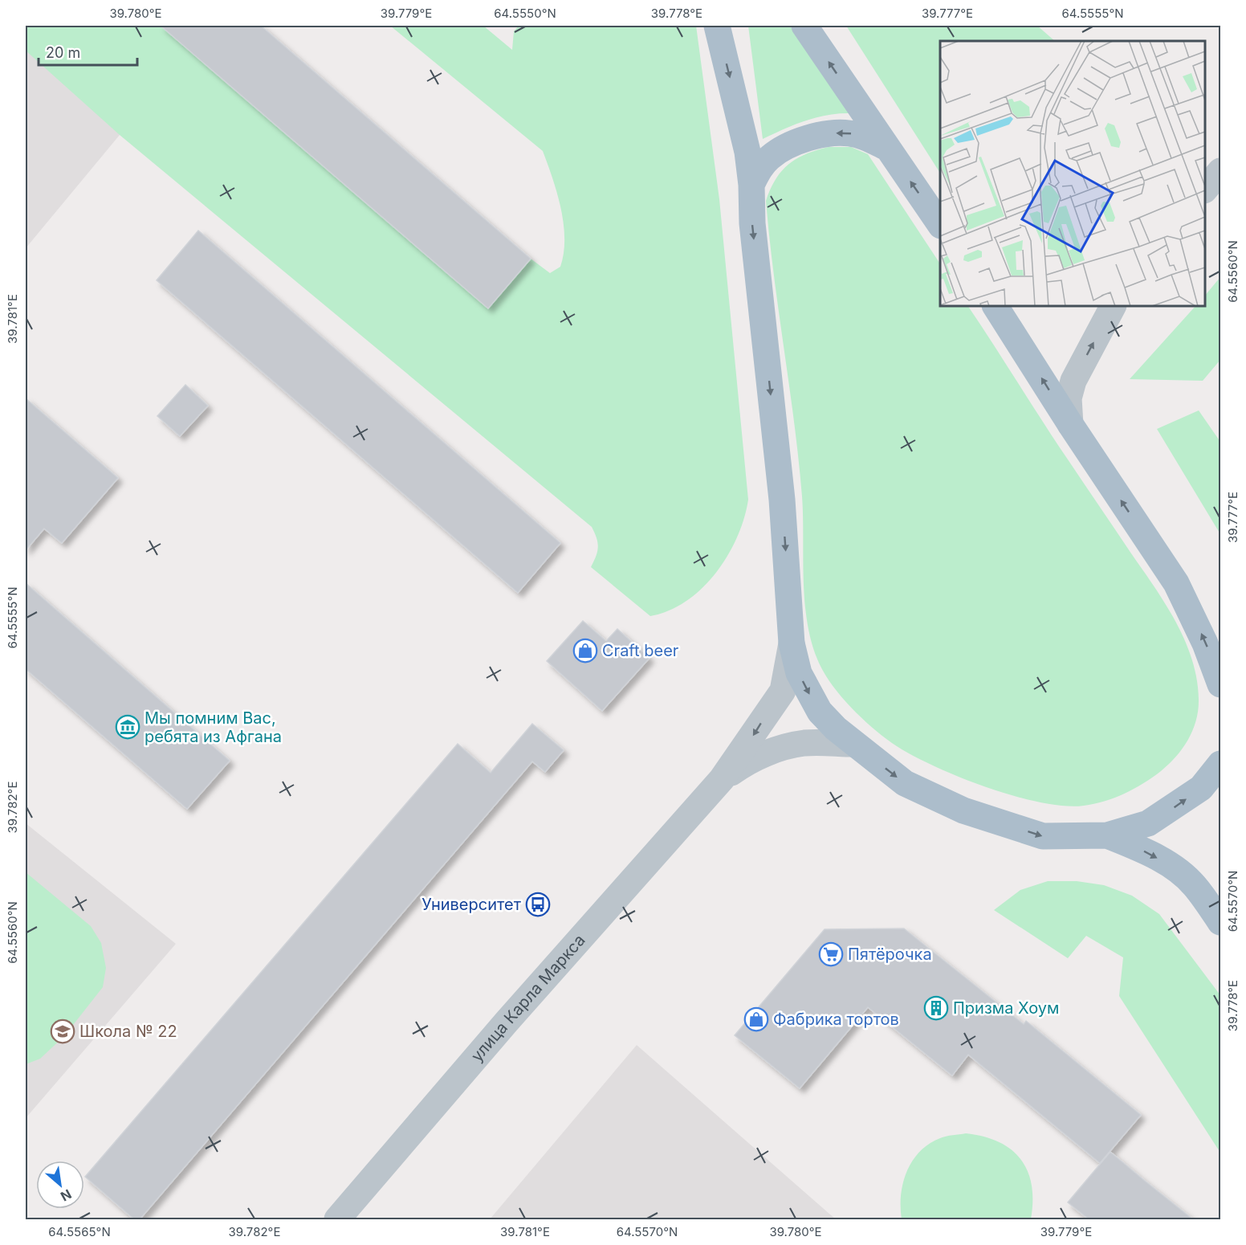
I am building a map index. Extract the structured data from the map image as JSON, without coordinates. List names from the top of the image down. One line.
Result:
{"streets":{"street":["улица Карла Маркса"]},"places":{"shop":["Craft beer","Фабрика тортов"],"museum":["Мы помним Вас, ребята из Афгана"],"bus stop":["Университет"],"supermarket":["Пятёрочка"],"building":["Призма Хоум"],"school or university":["Школа № 22"]},"scale_bar":"20 m","north":"bottom right","coordinates":["39.780°E","39.779°E","64.5550°N","39.778°E","39.777°E","64.5555°N","64.5560°N","39.781°E","39.782°E","64.5570°N","64.5565°N"]}
